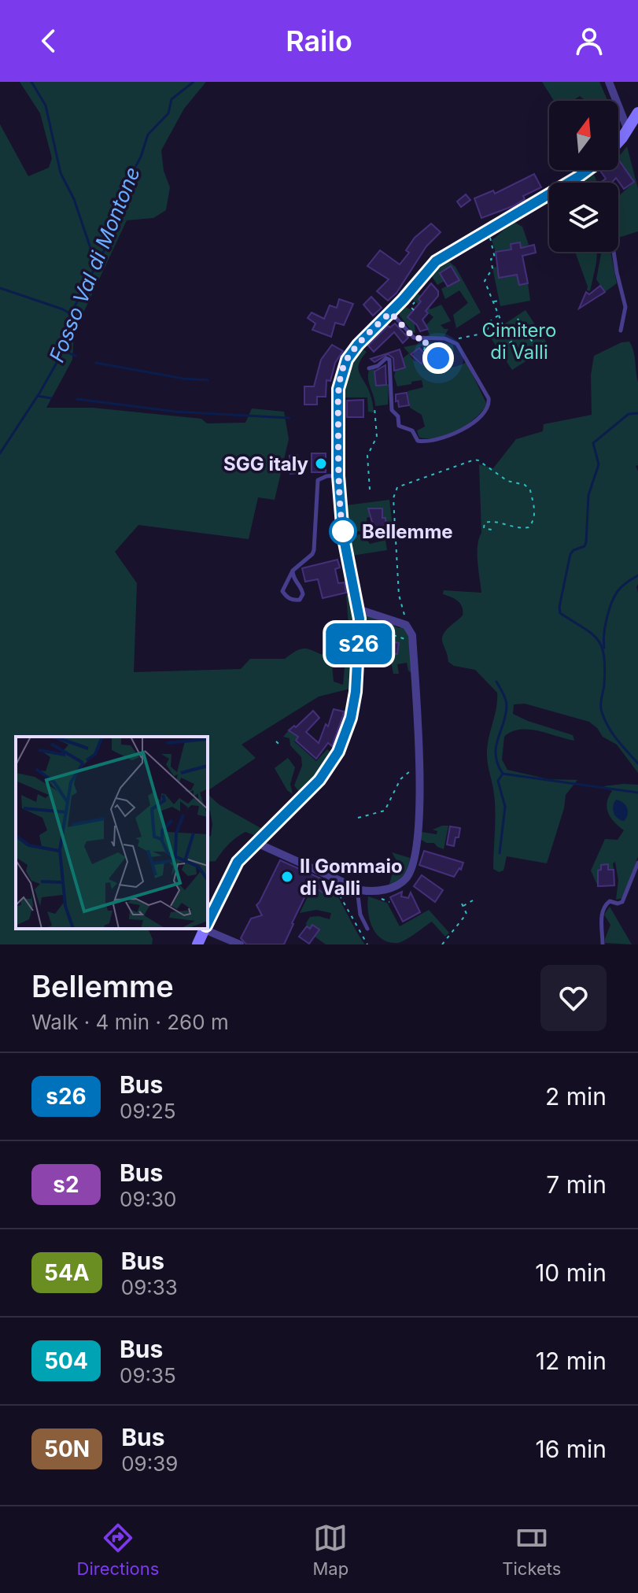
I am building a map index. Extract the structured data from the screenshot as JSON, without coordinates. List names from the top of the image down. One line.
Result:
{"water":["Fosso Val di Montone"],"parks":["Cimitero di Valli"],"places":["SGG italy","Bellemme","Il Gommaio di Valli"],"lines":["bus line s26"],"north":"top","page":{"header":"Railo","on_map":"s26","heading":["Bellemme","Walk · 4 min · 260 m"],"list":[{"mark":"s26","name":"Bus","note":"09:25","value":"2 min"},{"mark":"s2","name":"Bus","note":"09:30","value":"7 min"},{"mark":"54A","name":"Bus","note":"09:33","value":"10 min"},{"mark":"504","name":"Bus","note":"09:35","value":"12 min"},{"mark":"50N","name":"Bus","note":"09:39","value":"16 min"}],"tabs":["Directions","Map","Tickets"]}}
